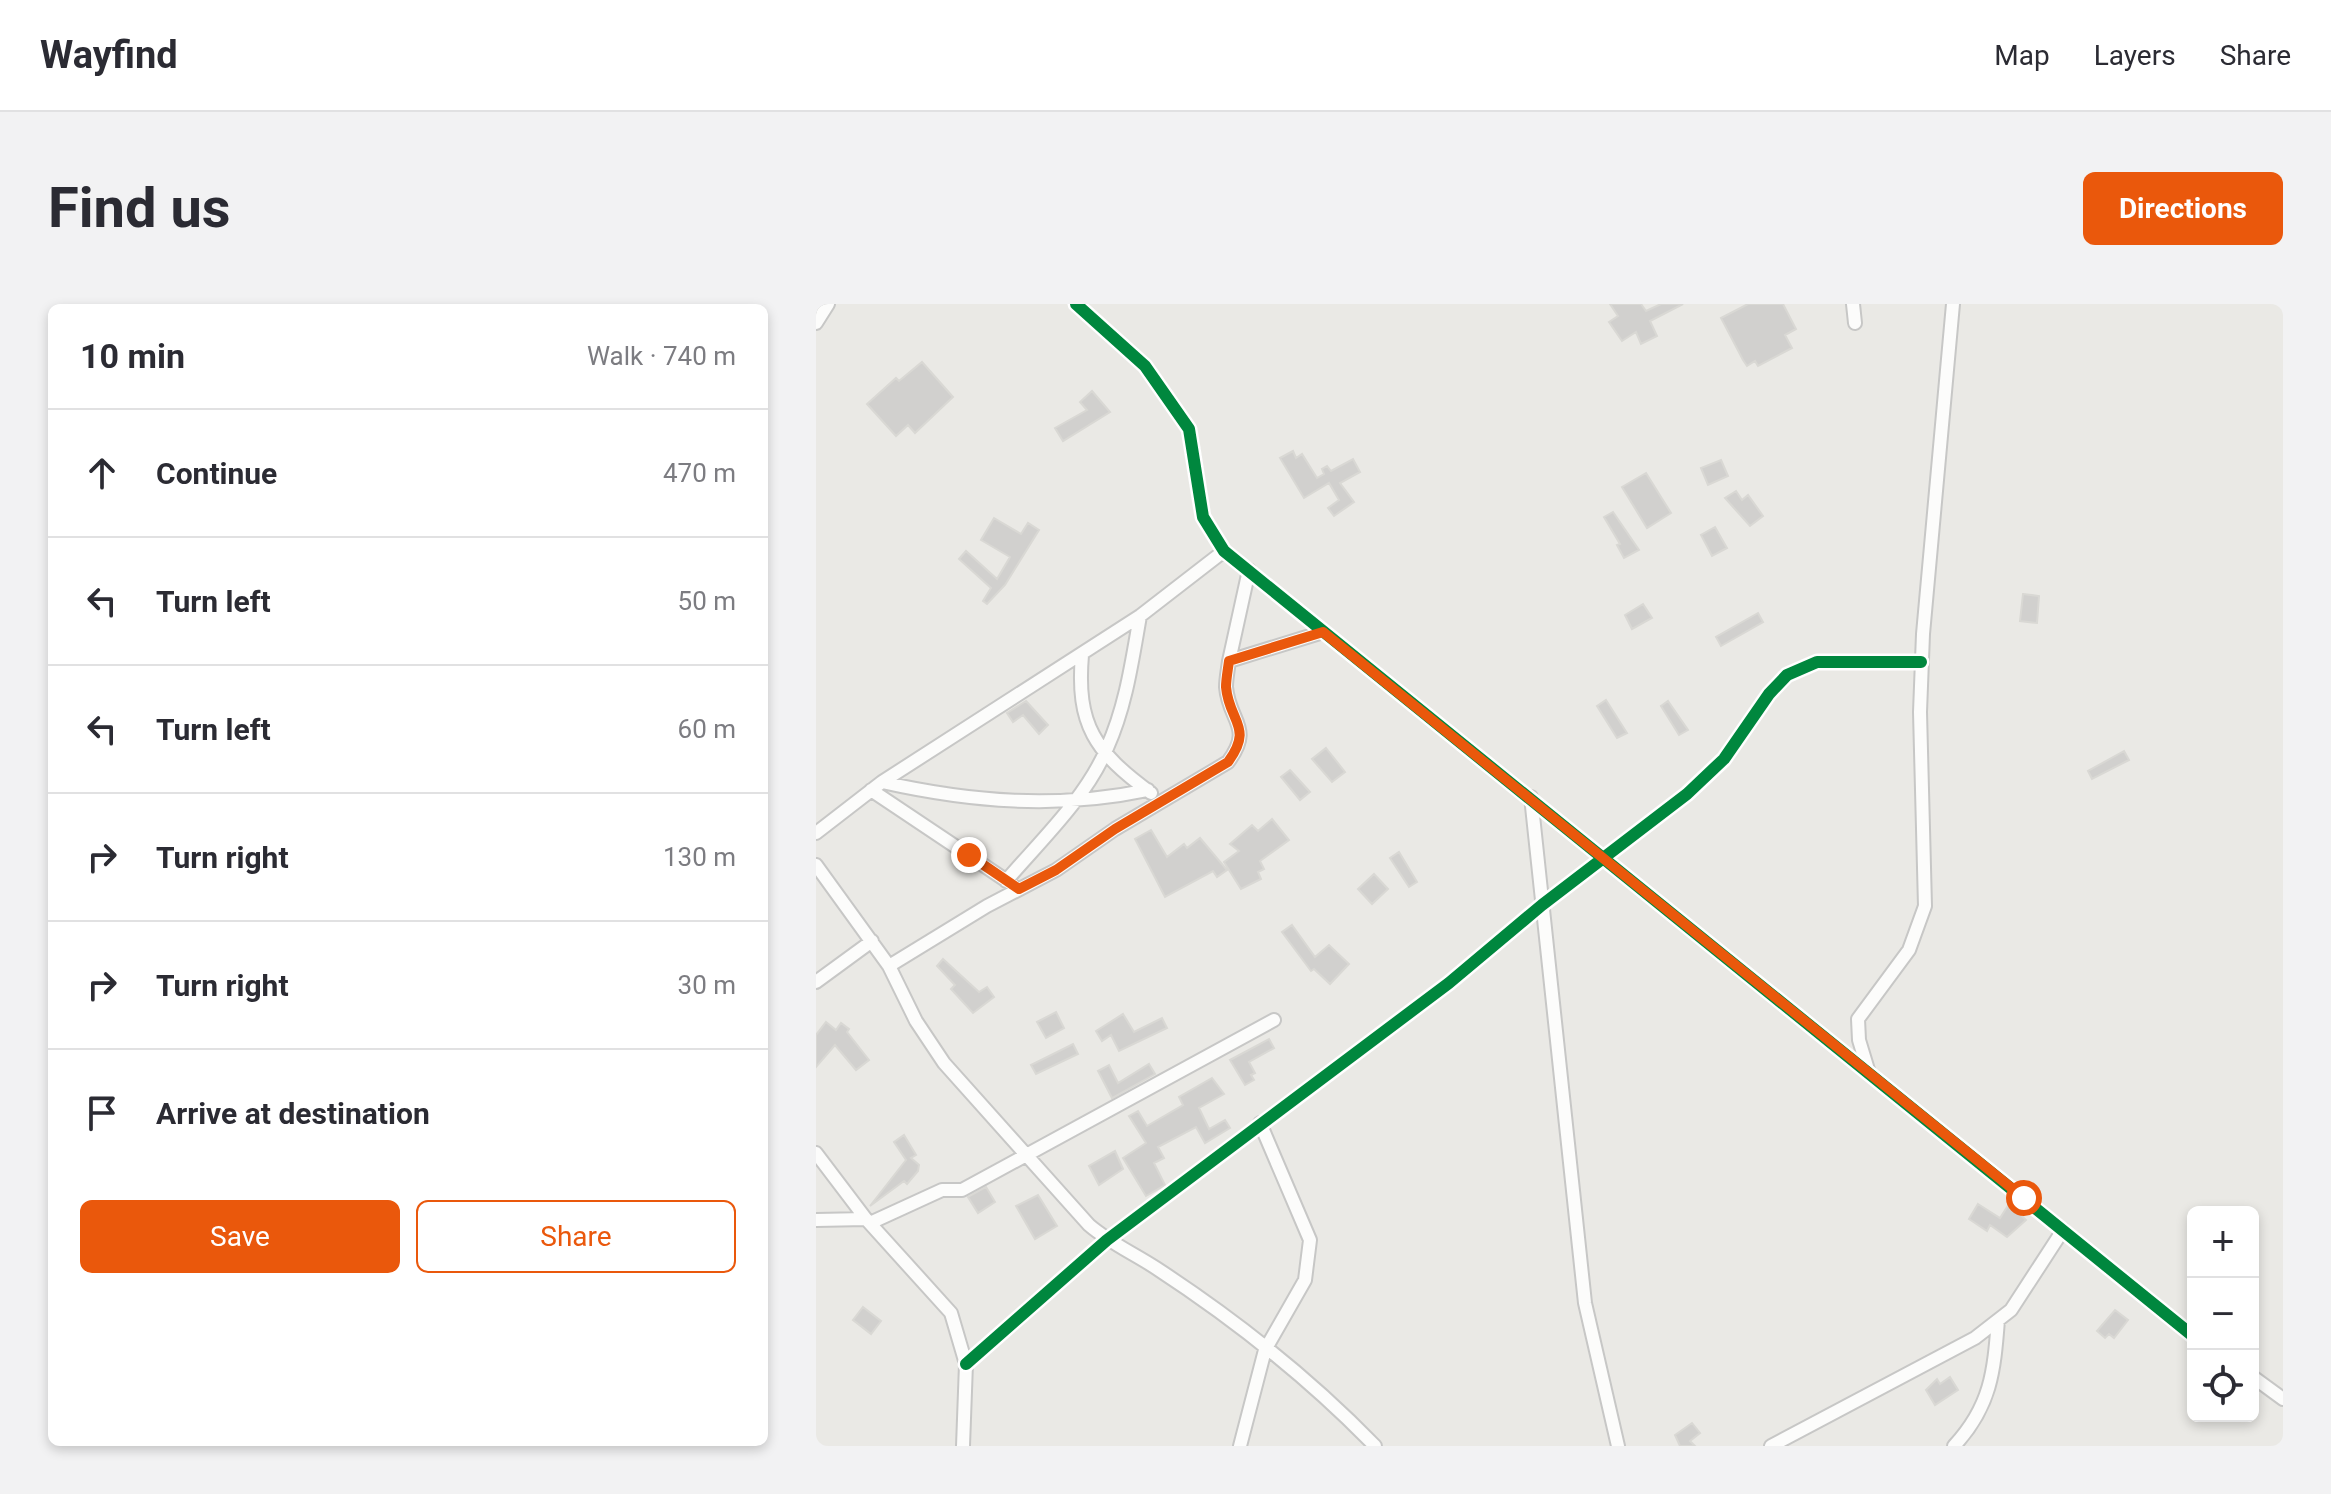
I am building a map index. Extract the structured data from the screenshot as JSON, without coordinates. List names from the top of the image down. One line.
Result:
{"page":{"header":"Wayfind","nav":["Map","Layers","Share"],"buttons":["Directions",["Save","Share"]],"title":"Find us","heading":["10 min","Walk · 740 m"],"list":[["Continue","470 m"],["Turn left","50 m"],["Turn left","60 m"],["Turn right","130 m"],["Turn right","30 m"],"Arrive at destination"],"map_buttons":["+","−"]}}
